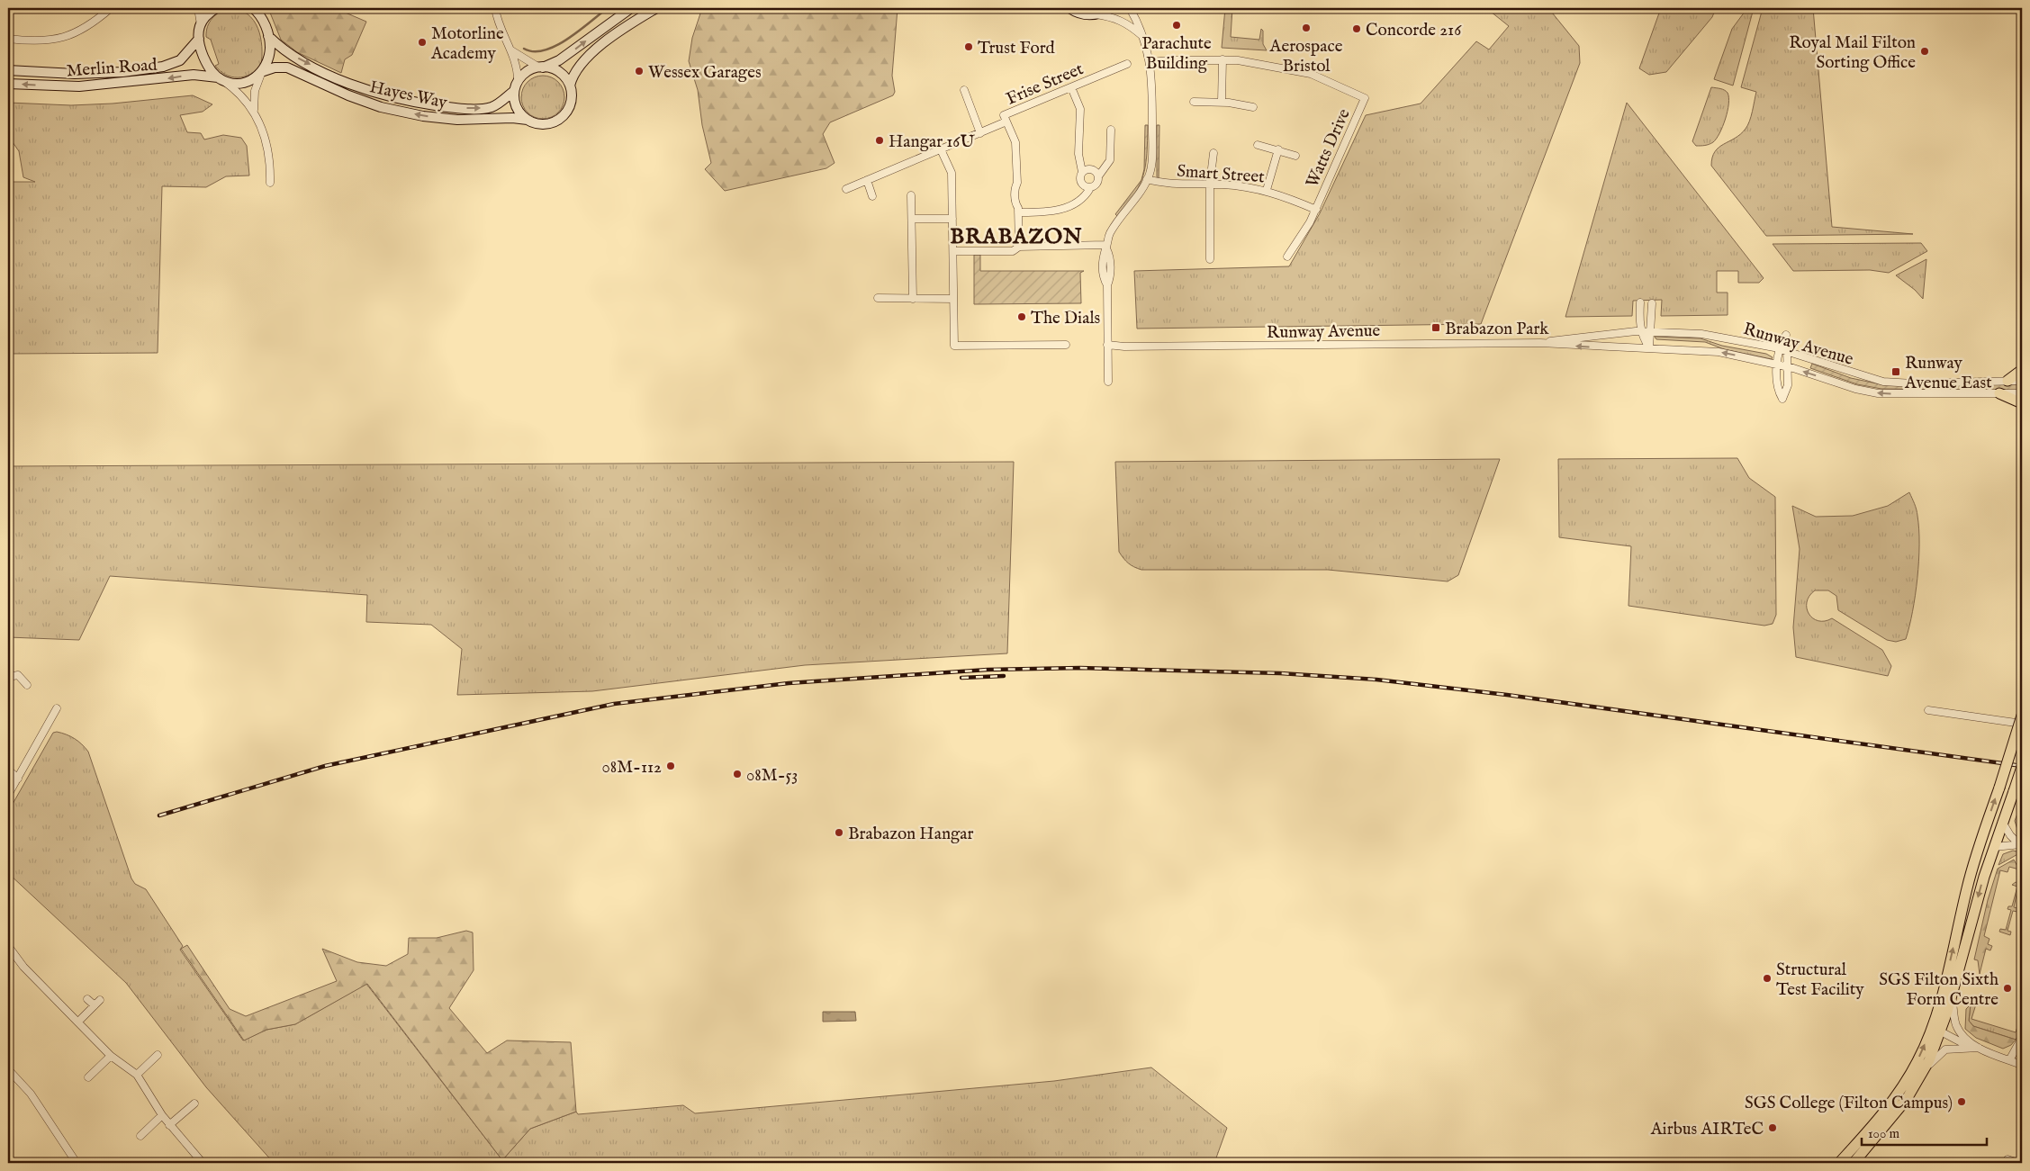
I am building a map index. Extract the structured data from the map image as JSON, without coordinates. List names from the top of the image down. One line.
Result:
{"streets":{"street":["Merlin Road","Frise Street","Hayes Way","Watts Drive","Smart Street","Runway Avenue"]},"crossings":[["Merlin Road","Hayes Way"],["Watts Drive","Smart Street"]],"districts":["BRABAZON"],"places":{"other":["Parachute Building","Aerospace Bristol","Concorde 216","Motorline Academy","Trust Ford","Royal Mail Filton Sorting Office","Wessex Garages","Hangar 16U","The Dials","08M-112","08M-53","Brabazon Hangar","Structural Test Facility","SGS Filton Sixth Form Centre","SGS College (Filton Campus)","Airbus AIRTeC"],"transit":["Brabazon Park","Runway Avenue East"]},"scale_bar":"100 m"}
